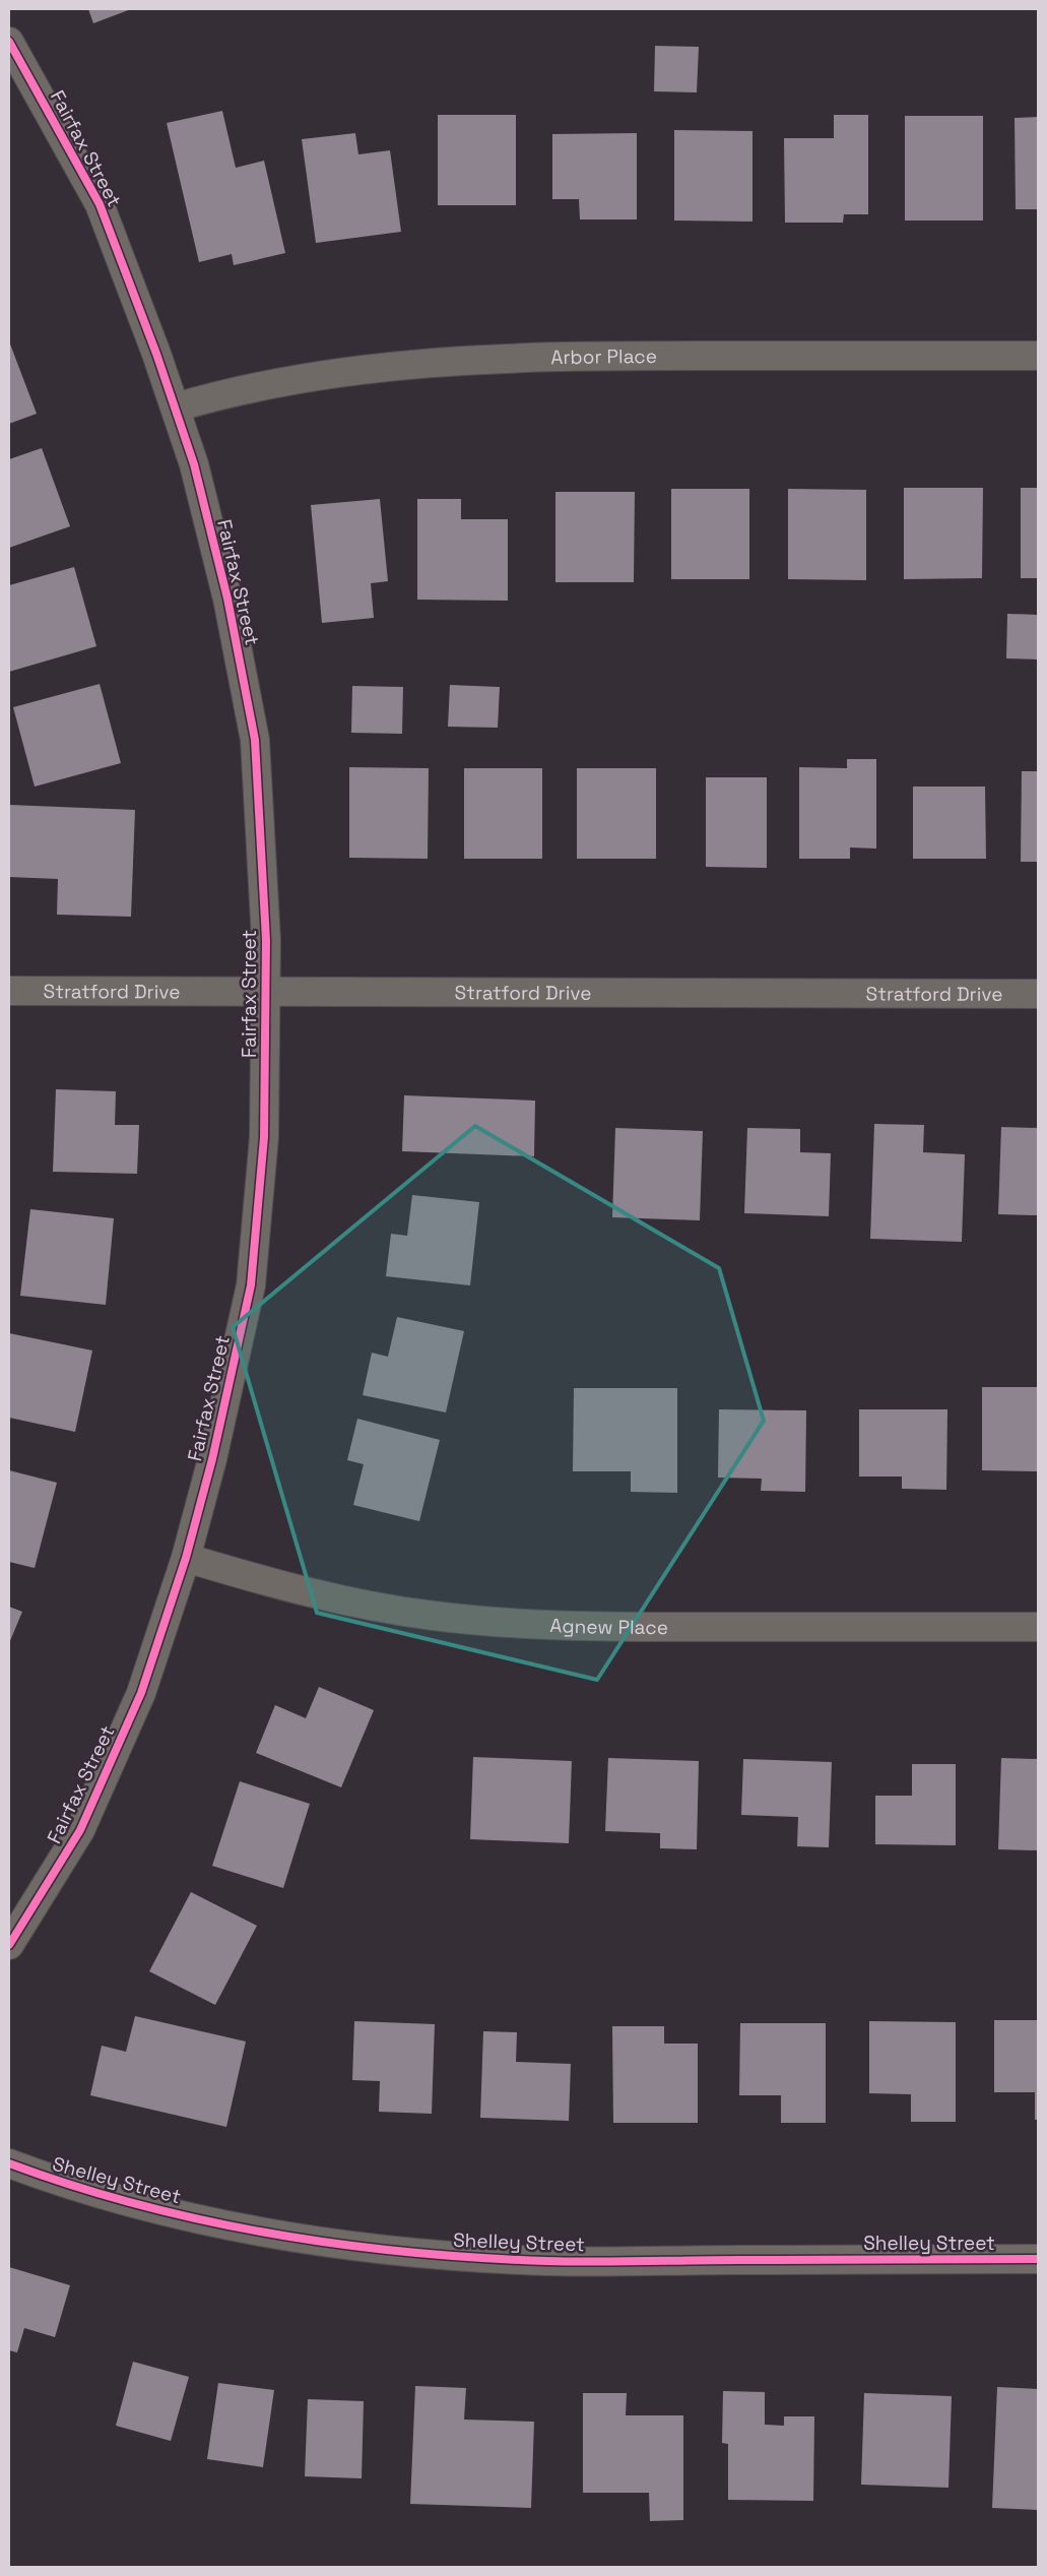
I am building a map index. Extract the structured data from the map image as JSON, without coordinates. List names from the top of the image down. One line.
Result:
{"streets":{"street":["Fairfax Street","Arbor Place","Stratford Drive","Agnew Place","Shelley Street"]},"crossings":[["Fairfax Street","Arbor Place"],["Fairfax Street","Stratford Drive"],["Fairfax Street","Agnew Place"]]}
